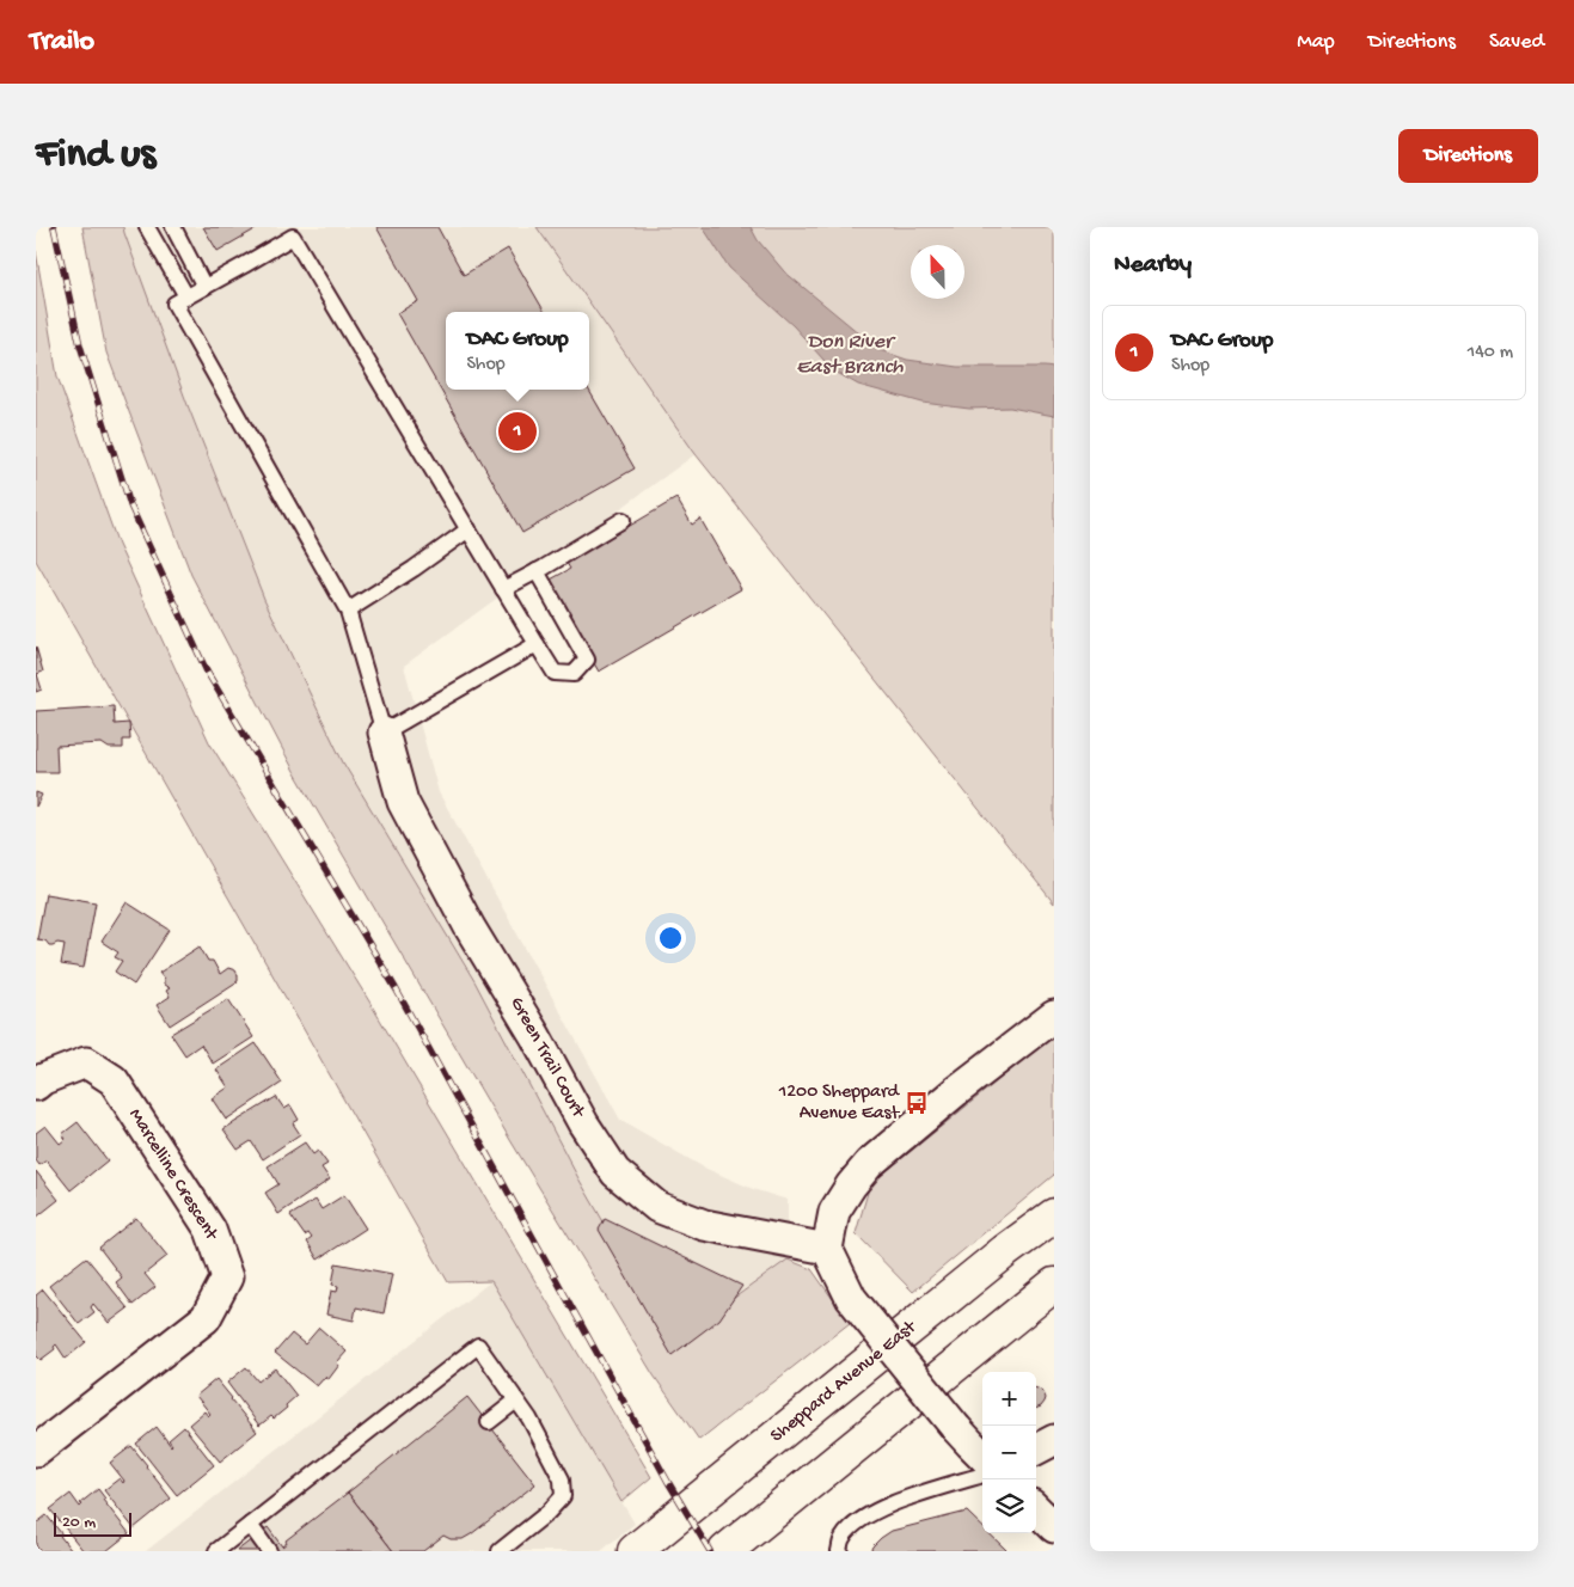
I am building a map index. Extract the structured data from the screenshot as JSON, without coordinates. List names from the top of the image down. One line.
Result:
{"streets":{"main road":["Sheppard Avenue East"],"street":["Green Trail Court","Marcelline Crescent"]},"water":["Don River East Branch"],"places":{"bus stop":["1200 Sheppard Avenue East"]},"scale_bar":"20 m","north":"top","page":{"header":"Trailo","nav":["Map","Directions","Saved"],"buttons":"Directions","title":"Find us","heading":"Nearby","list":[{"mark":"1","name":"DAC Group","note":"Shop","value":"140 m"}],"popup":["DAC Group","Shop"],"pins":"1","map_buttons":["+","−"],"scale":"20 m"}}
